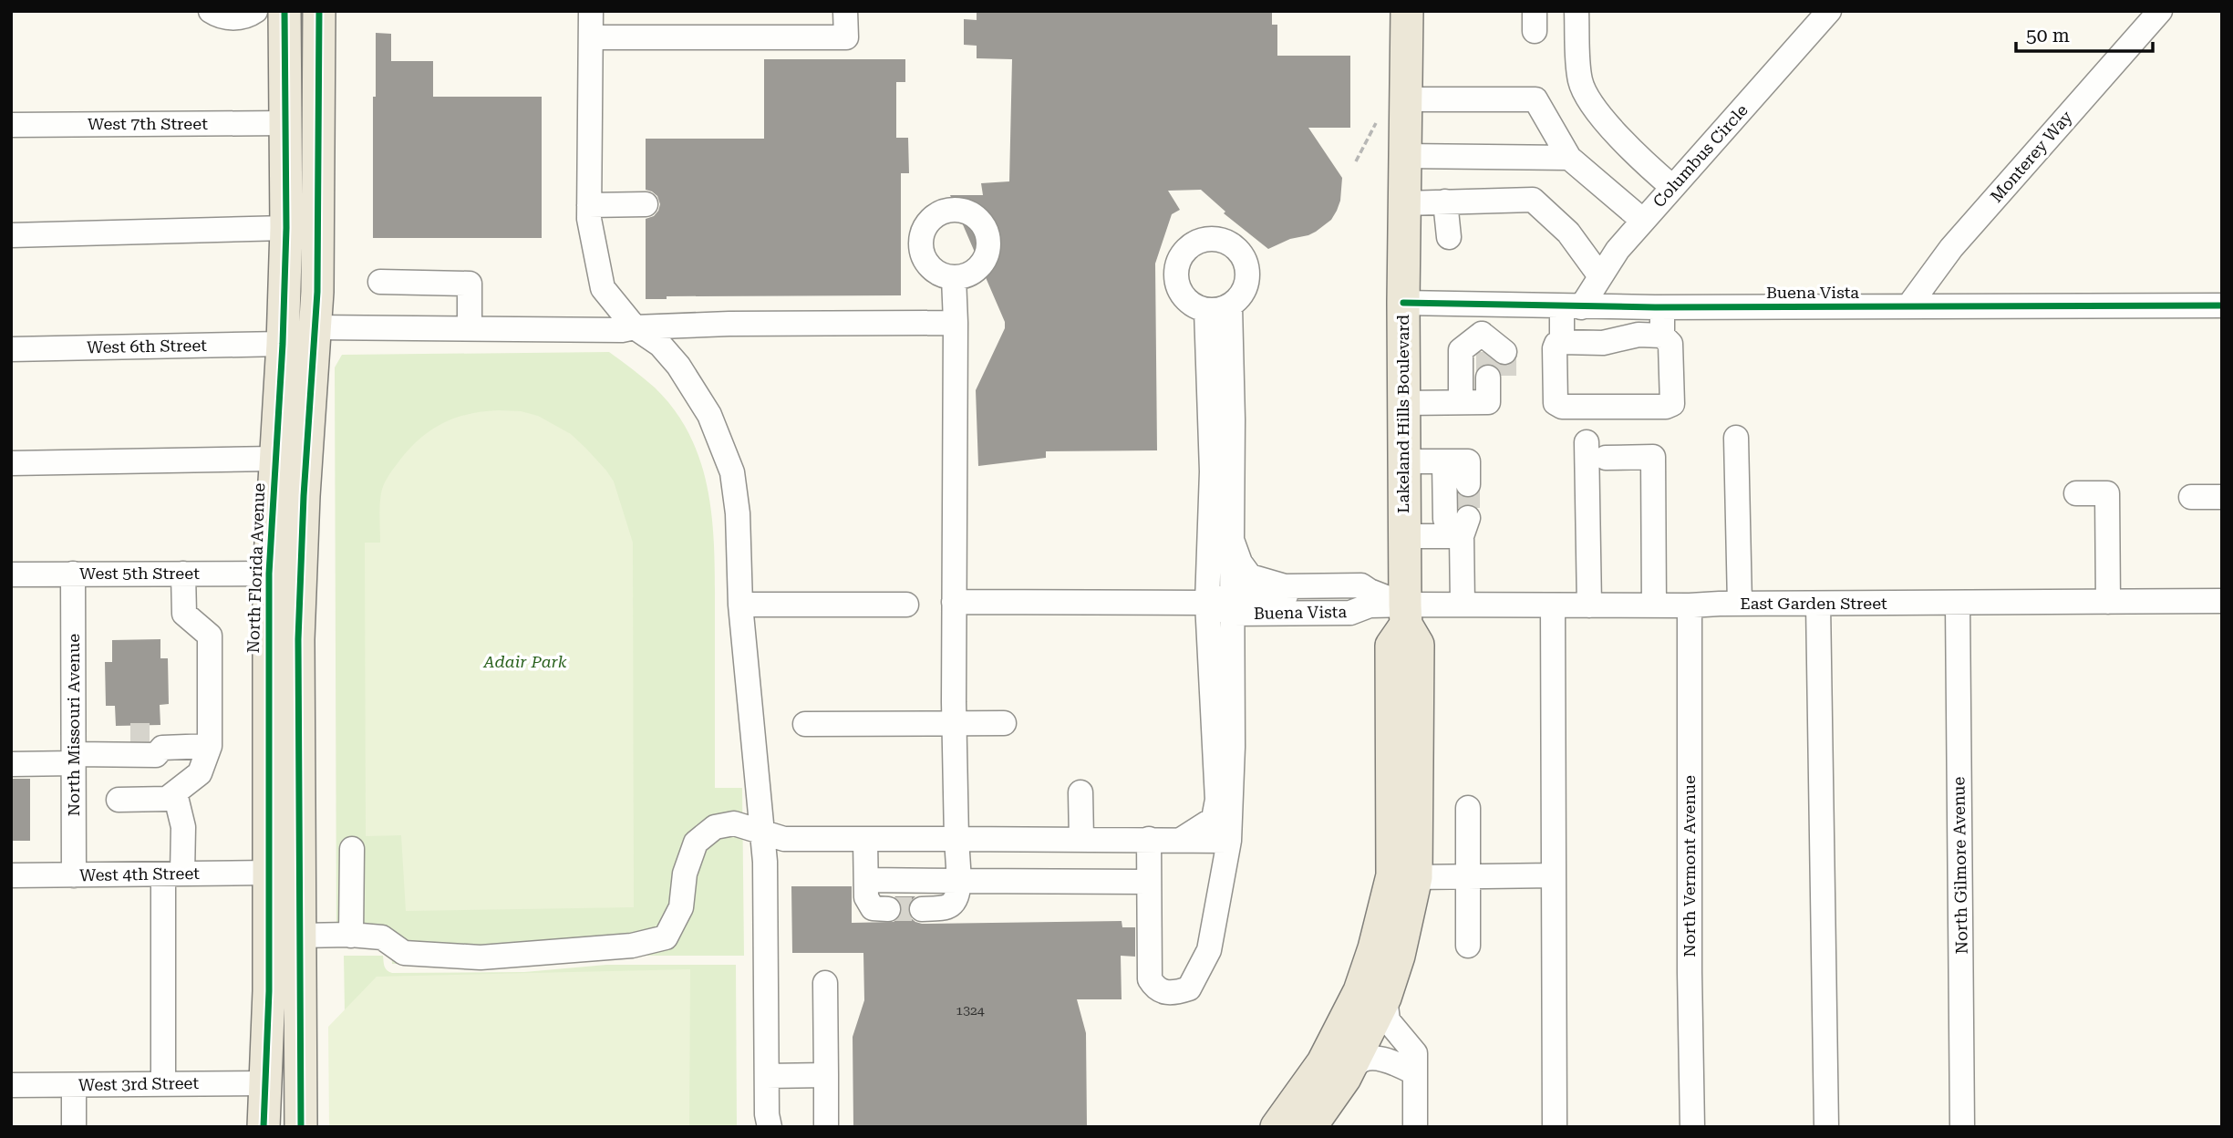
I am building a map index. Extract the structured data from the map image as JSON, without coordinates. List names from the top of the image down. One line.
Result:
{"streets":{"main road":["Lakeland Hills Boulevard","North Florida Avenue"],"street":["West 7th Street","Columbus Circle","Monterey Way","Buena Vista","West 6th Street","West 5th Street","East Garden Street","North Missouri Avenue","North Gilmore Avenue","North Vermont Avenue","West 4th Street","West 3rd Street"]},"crossings":[["West 7th Street","North Florida Avenue"],["Columbus Circle","Buena Vista"],["Monterey Way","Buena Vista"],["Buena Vista","Lakeland Hills Boulevard"],["Buena Vista","East Garden Street"],["West 6th Street","North Florida Avenue"],["Lakeland Hills Boulevard","East Garden Street"],["North Florida Avenue","West 5th Street"],["North Florida Avenue","West 4th Street"],["North Florida Avenue","West 3rd Street"],["West 5th Street","North Missouri Avenue"],["East Garden Street","North Gilmore Avenue"],["East Garden Street","North Vermont Avenue"],["North Missouri Avenue","West 4th Street"]],"parks":["Adair Park"],"house_numbers":["1324"],"scale_bar":"50 m"}
